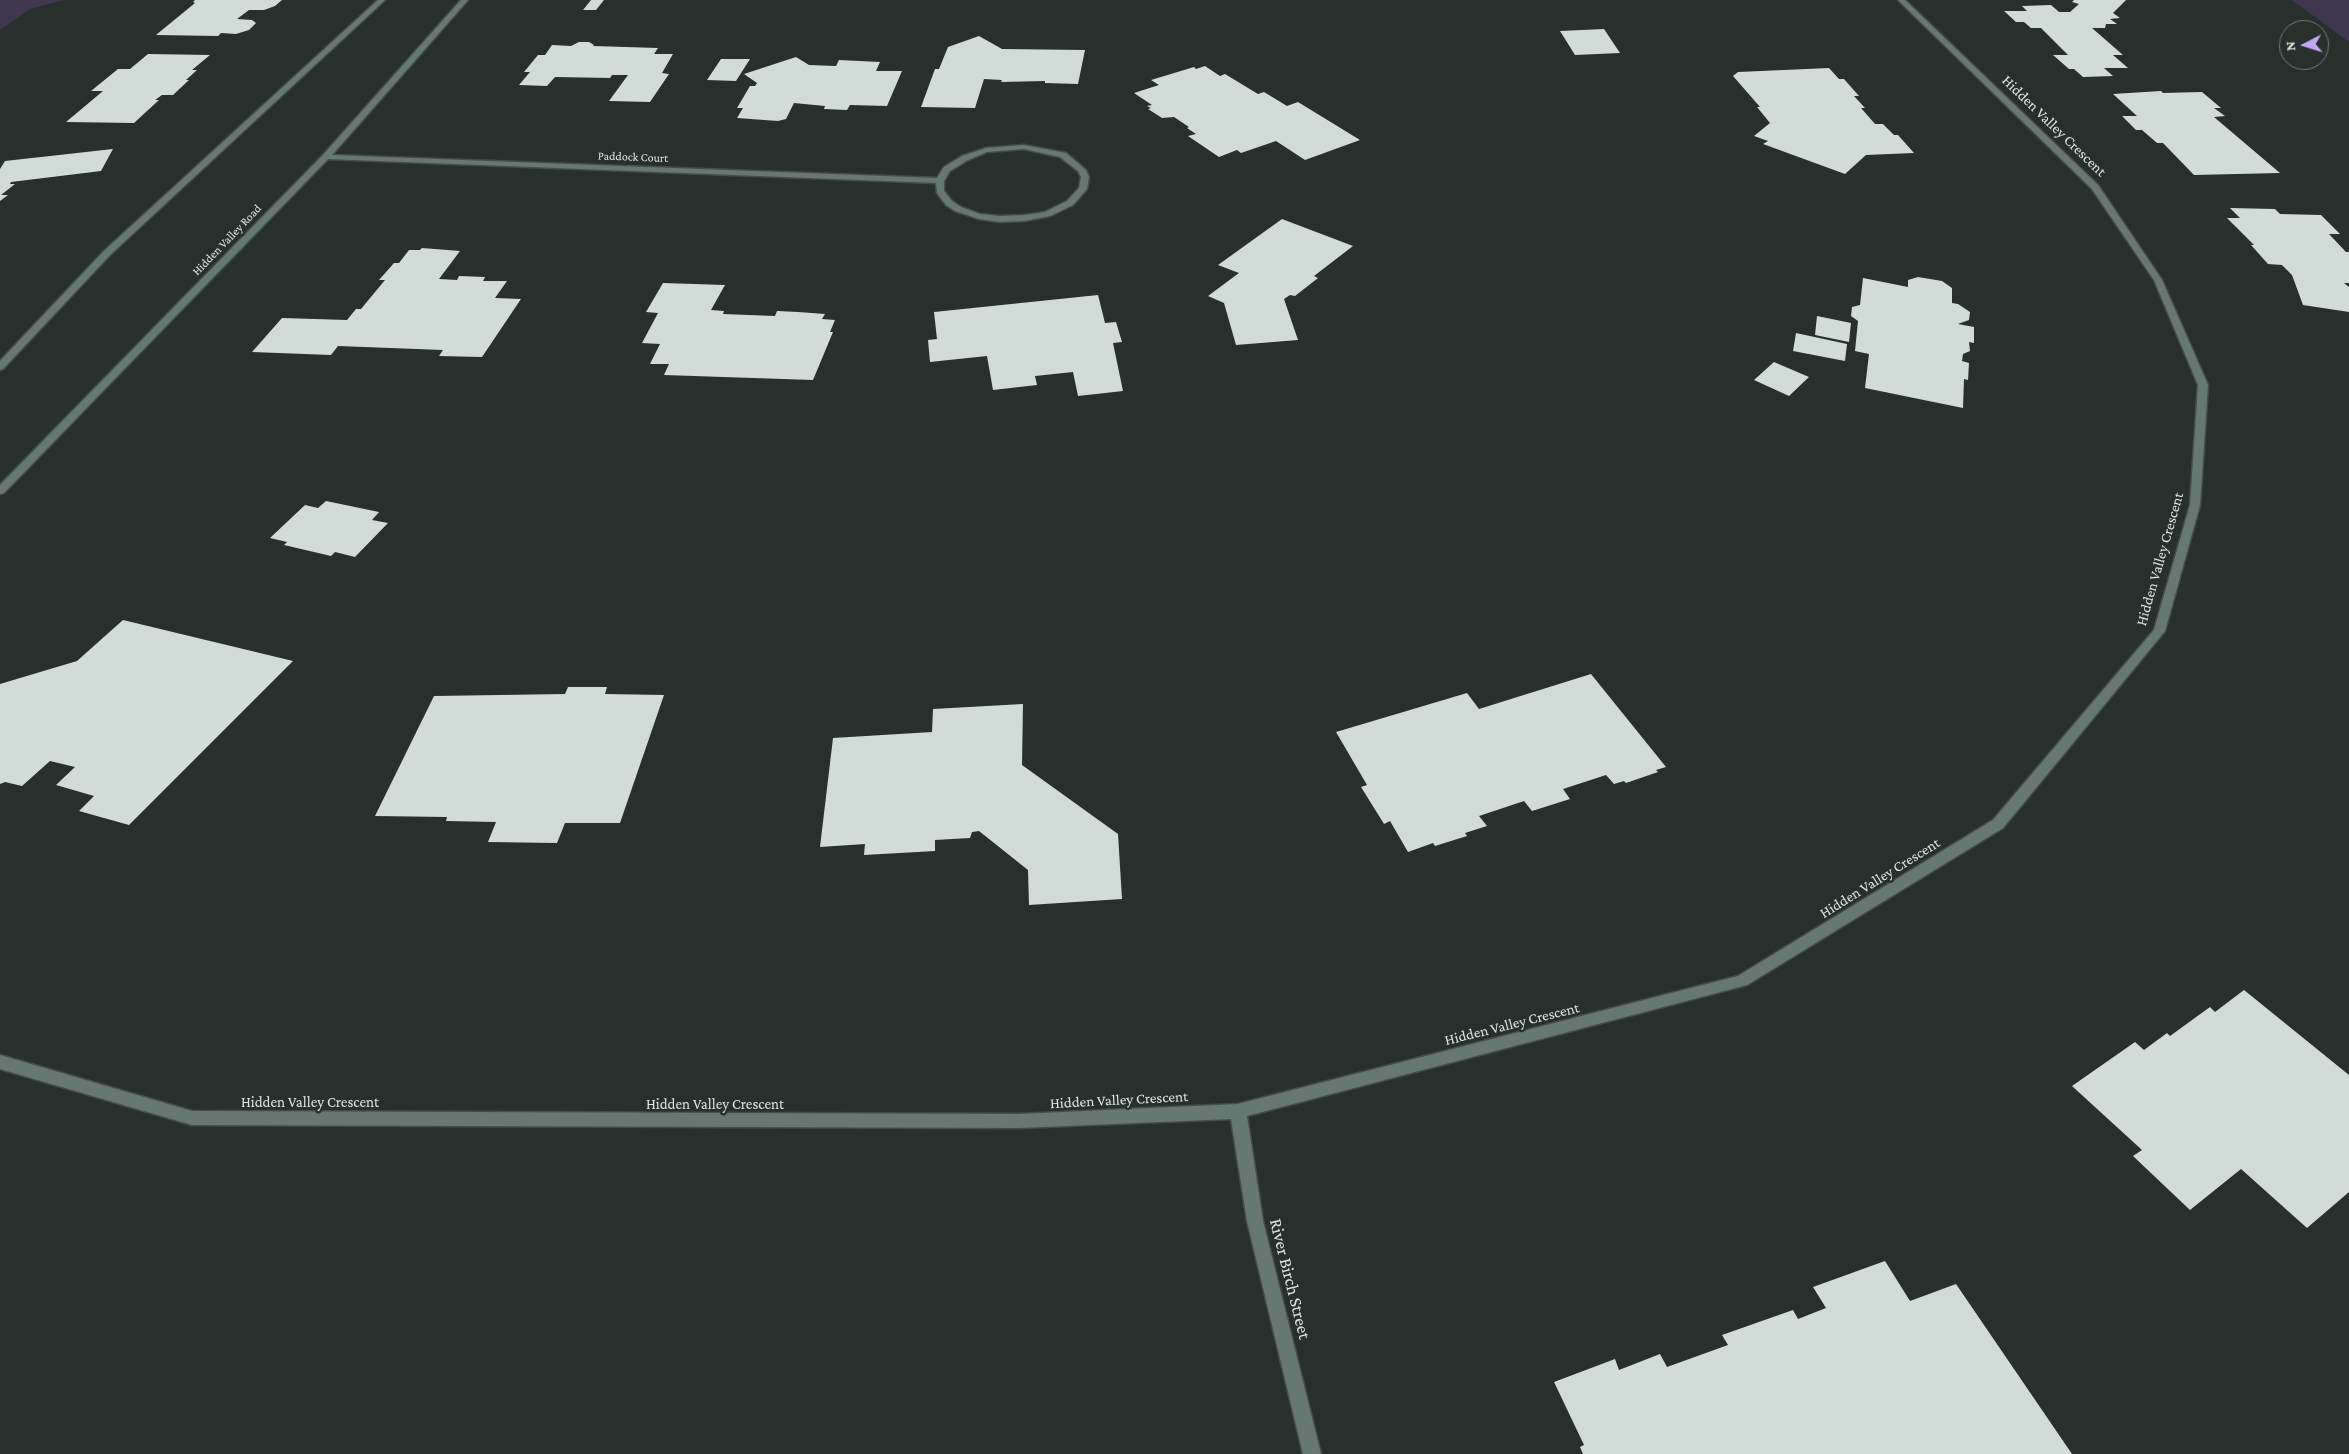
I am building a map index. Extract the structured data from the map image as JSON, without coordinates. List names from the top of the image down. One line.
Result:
{"streets":{"street":["Hidden Valley Crescent","Paddock Court","Hidden Valley Road","River Birch Street"]},"crossings":[["Hidden Valley Crescent","River Birch Street"],["Paddock Court","Hidden Valley Road"]],"north":"left"}
